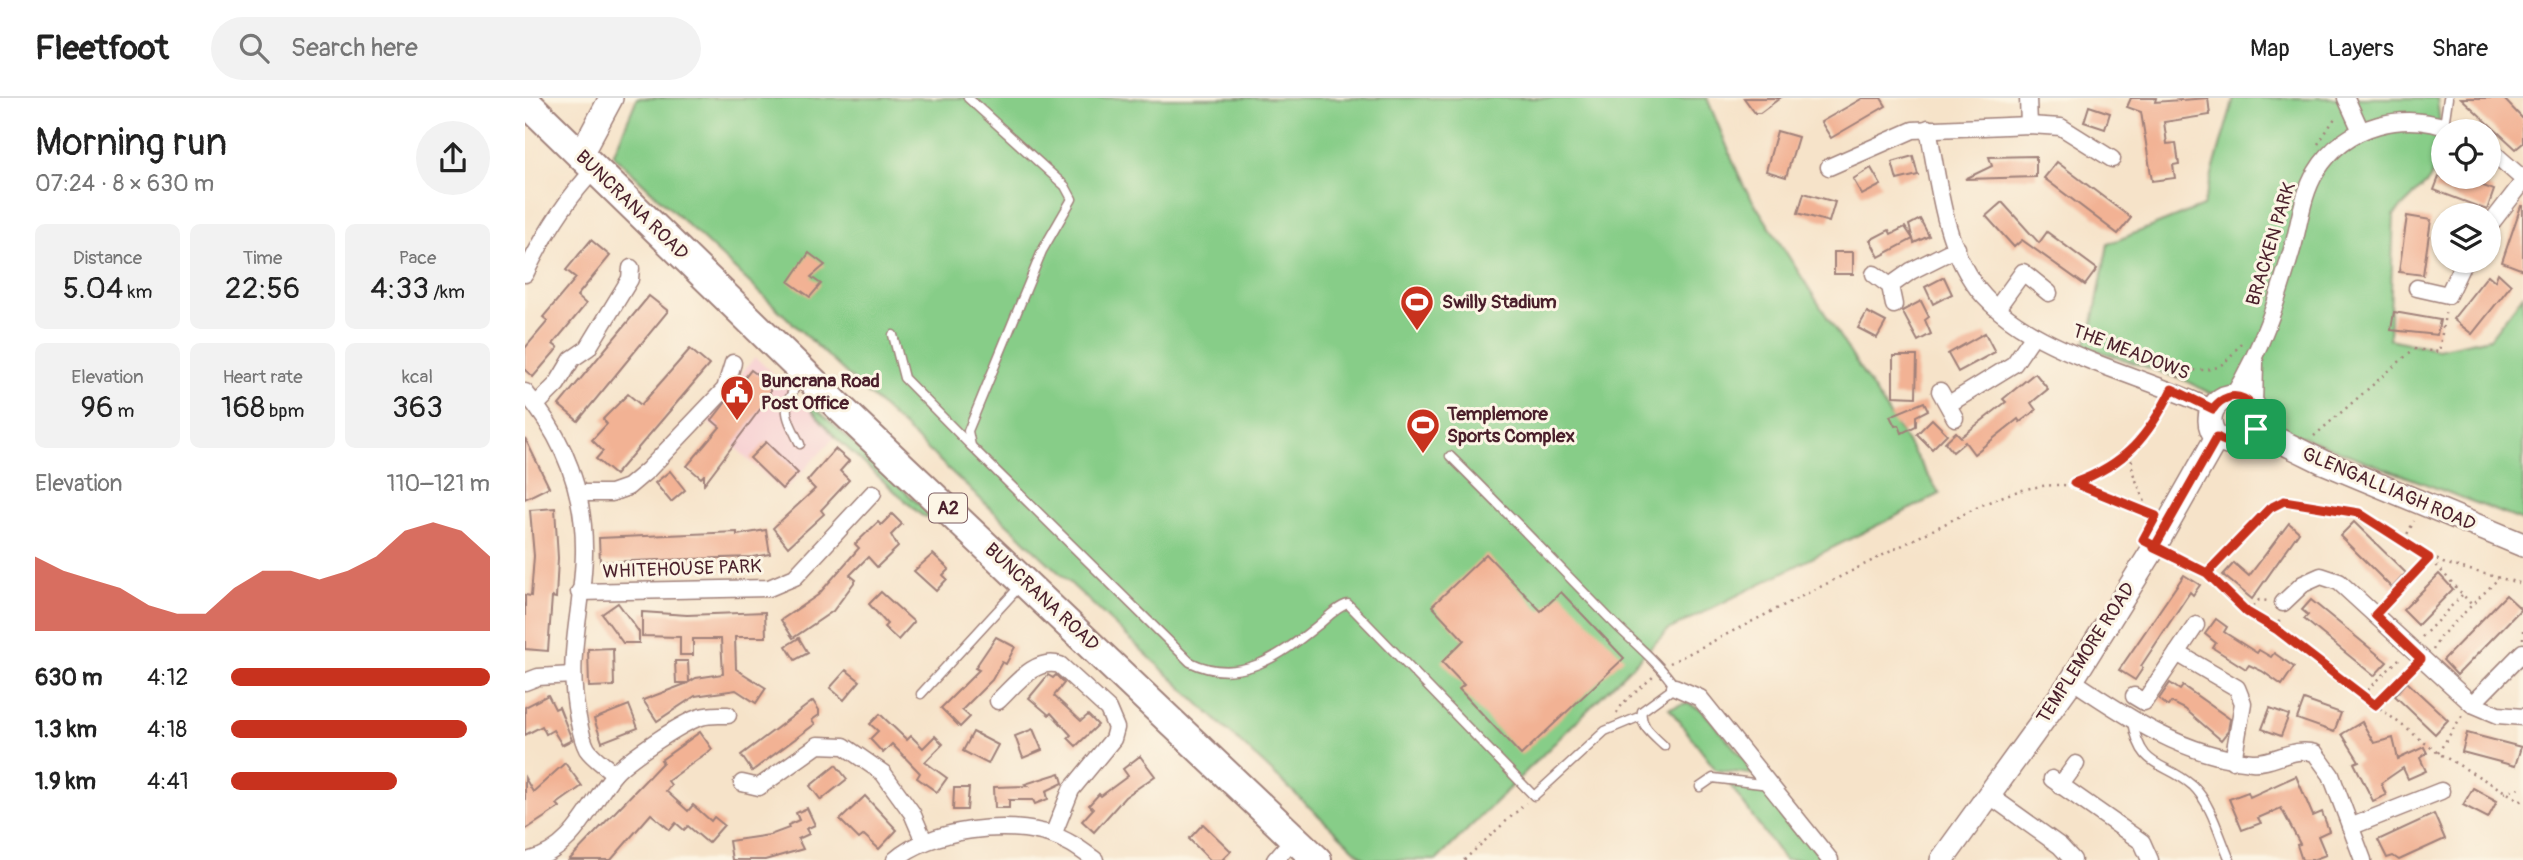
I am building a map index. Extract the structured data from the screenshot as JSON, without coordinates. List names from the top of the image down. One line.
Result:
{"streets":{"highway":["BUNCRANA ROAD","A2"],"main road":["GLENGALLIAGH ROAD","TEMPLEMORE ROAD"],"street":["BRACKEN PARK","THE MEADOWS","WHITEHOUSE PARK"]},"crossings":[["BRACKEN PARK","THE MEADOWS"],["BRACKEN PARK","GLENGALLIAGH ROAD"],["BRACKEN PARK","TEMPLEMORE ROAD"],["THE MEADOWS","GLENGALLIAGH ROAD"],["THE MEADOWS","TEMPLEMORE ROAD"],["GLENGALLIAGH ROAD","TEMPLEMORE ROAD"]],"places":{"sports":["Swilly Stadium","Templemore Sports Complex"],"public building":["Buncrana Road Post Office"]},"page":{"header":"Fleetfoot","search":"Search here","nav":["Map","Layers","Share"],"heading":["Morning run","07:24 · 8 × 630 m"],"stats":[["Distance","5.04 km"],["Time","22:56"],["Pace","4:33 /km"],["Elevation","96 m"],["Heart rate","168 bpm"],["kcal","363"]],"chart":["Elevation","110–121 m"],"list":[{"name":"630 m","note":"4:12"},{"name":"1.3 km","note":"4:18"},{"name":"1.9 km","note":"4:41"}]}}
